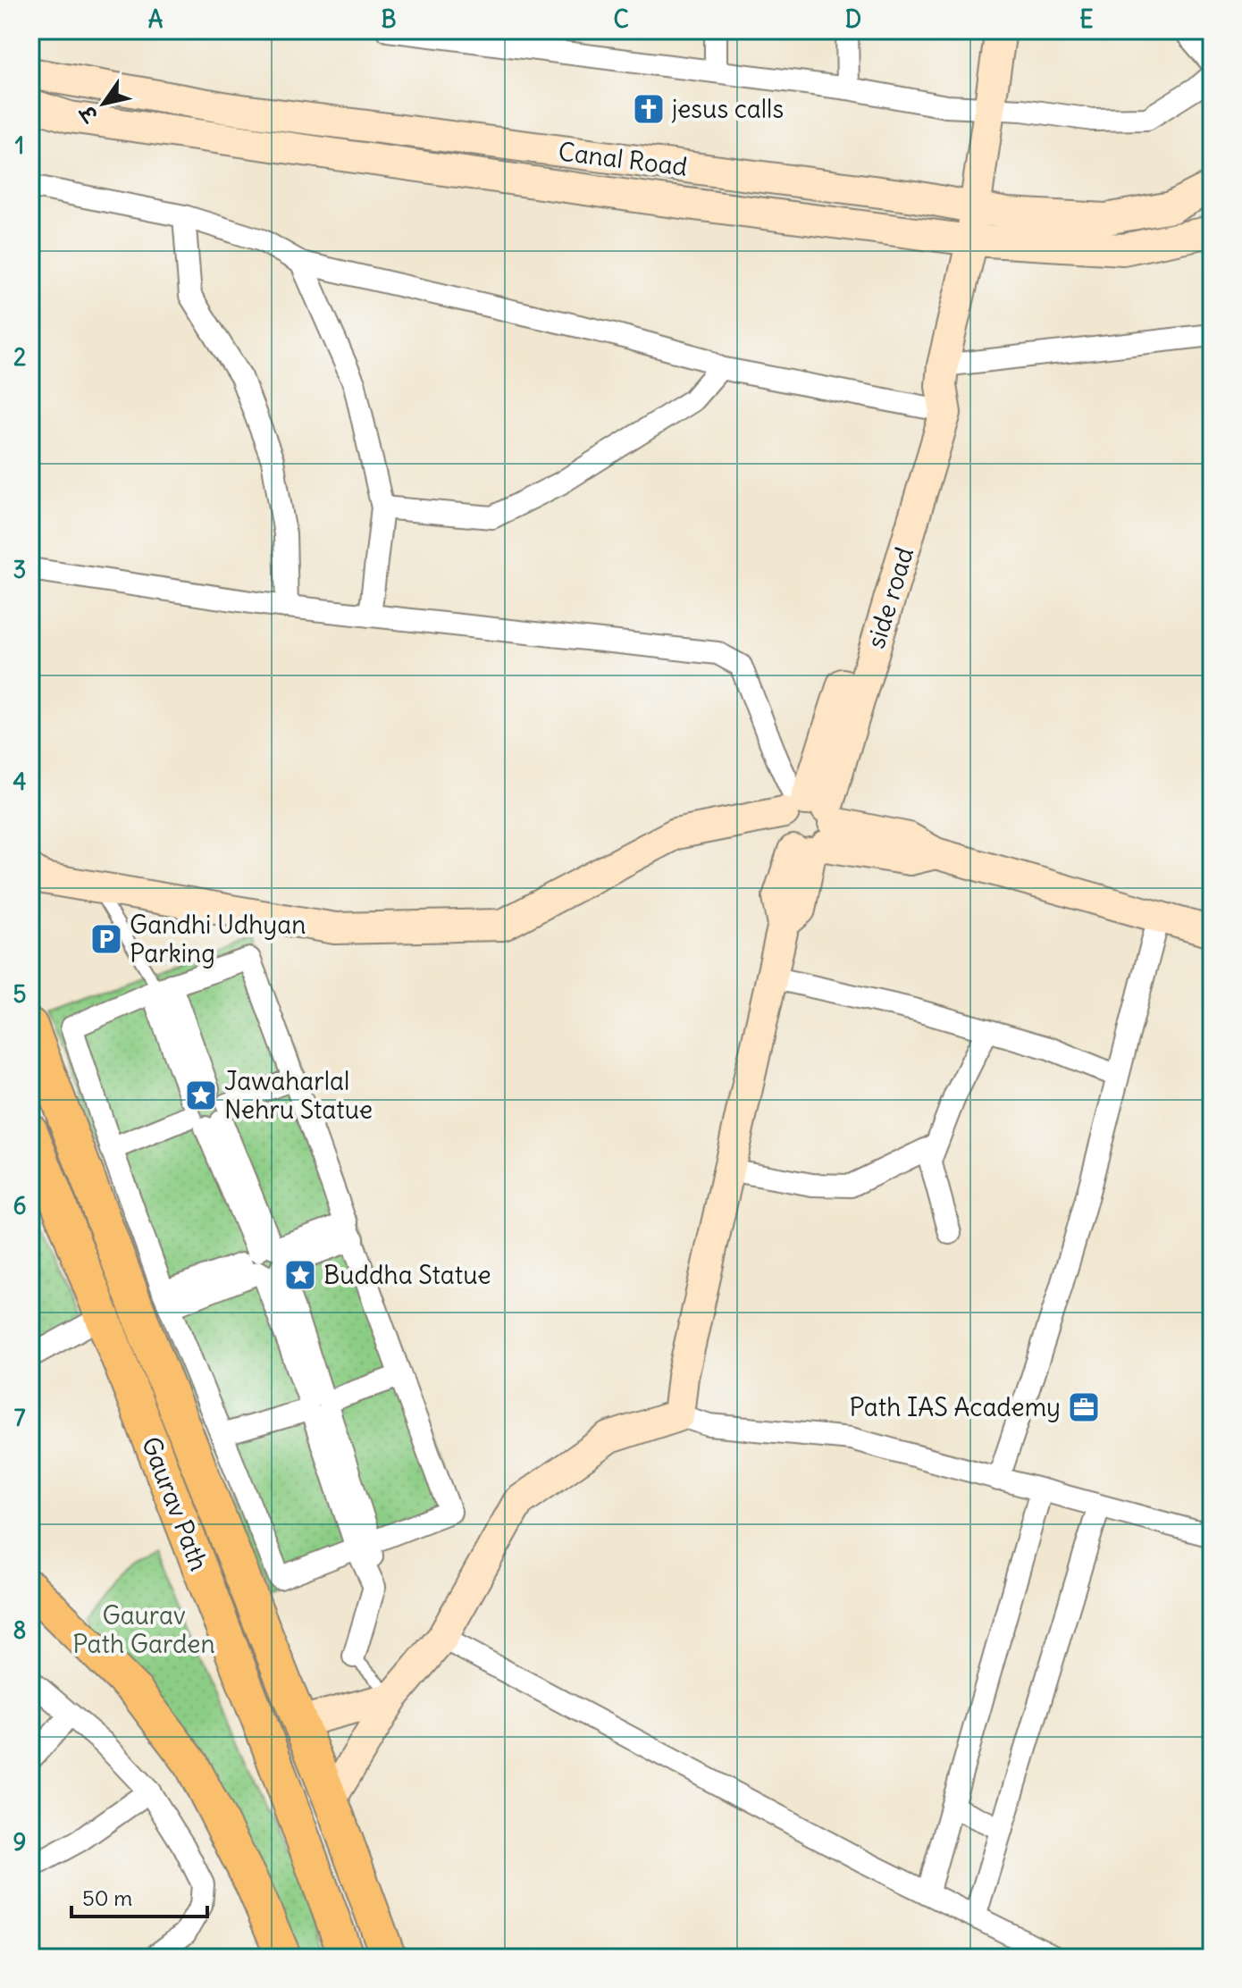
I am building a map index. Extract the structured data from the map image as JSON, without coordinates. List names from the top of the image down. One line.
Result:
{"streets":{"main road":["Gaurav Path"],"street":["Canal Road","side road"]},"crossings":[["Canal Road","side road"]],"parks":["Gaurav Path Garden"],"places":{"church":["jesus calls"],"parking":["Gandhi Udhyan Parking"],"place":["Jawaharlal Nehru Statue","Buddha Statue"],"office":["Path IAS Academy"]},"scale_bar":"50 m","north":"bottom left","grid":{"columns":["A","B","C","D","E"],"rows":["1","2","3","4","5","6","7","8","9"]}}
